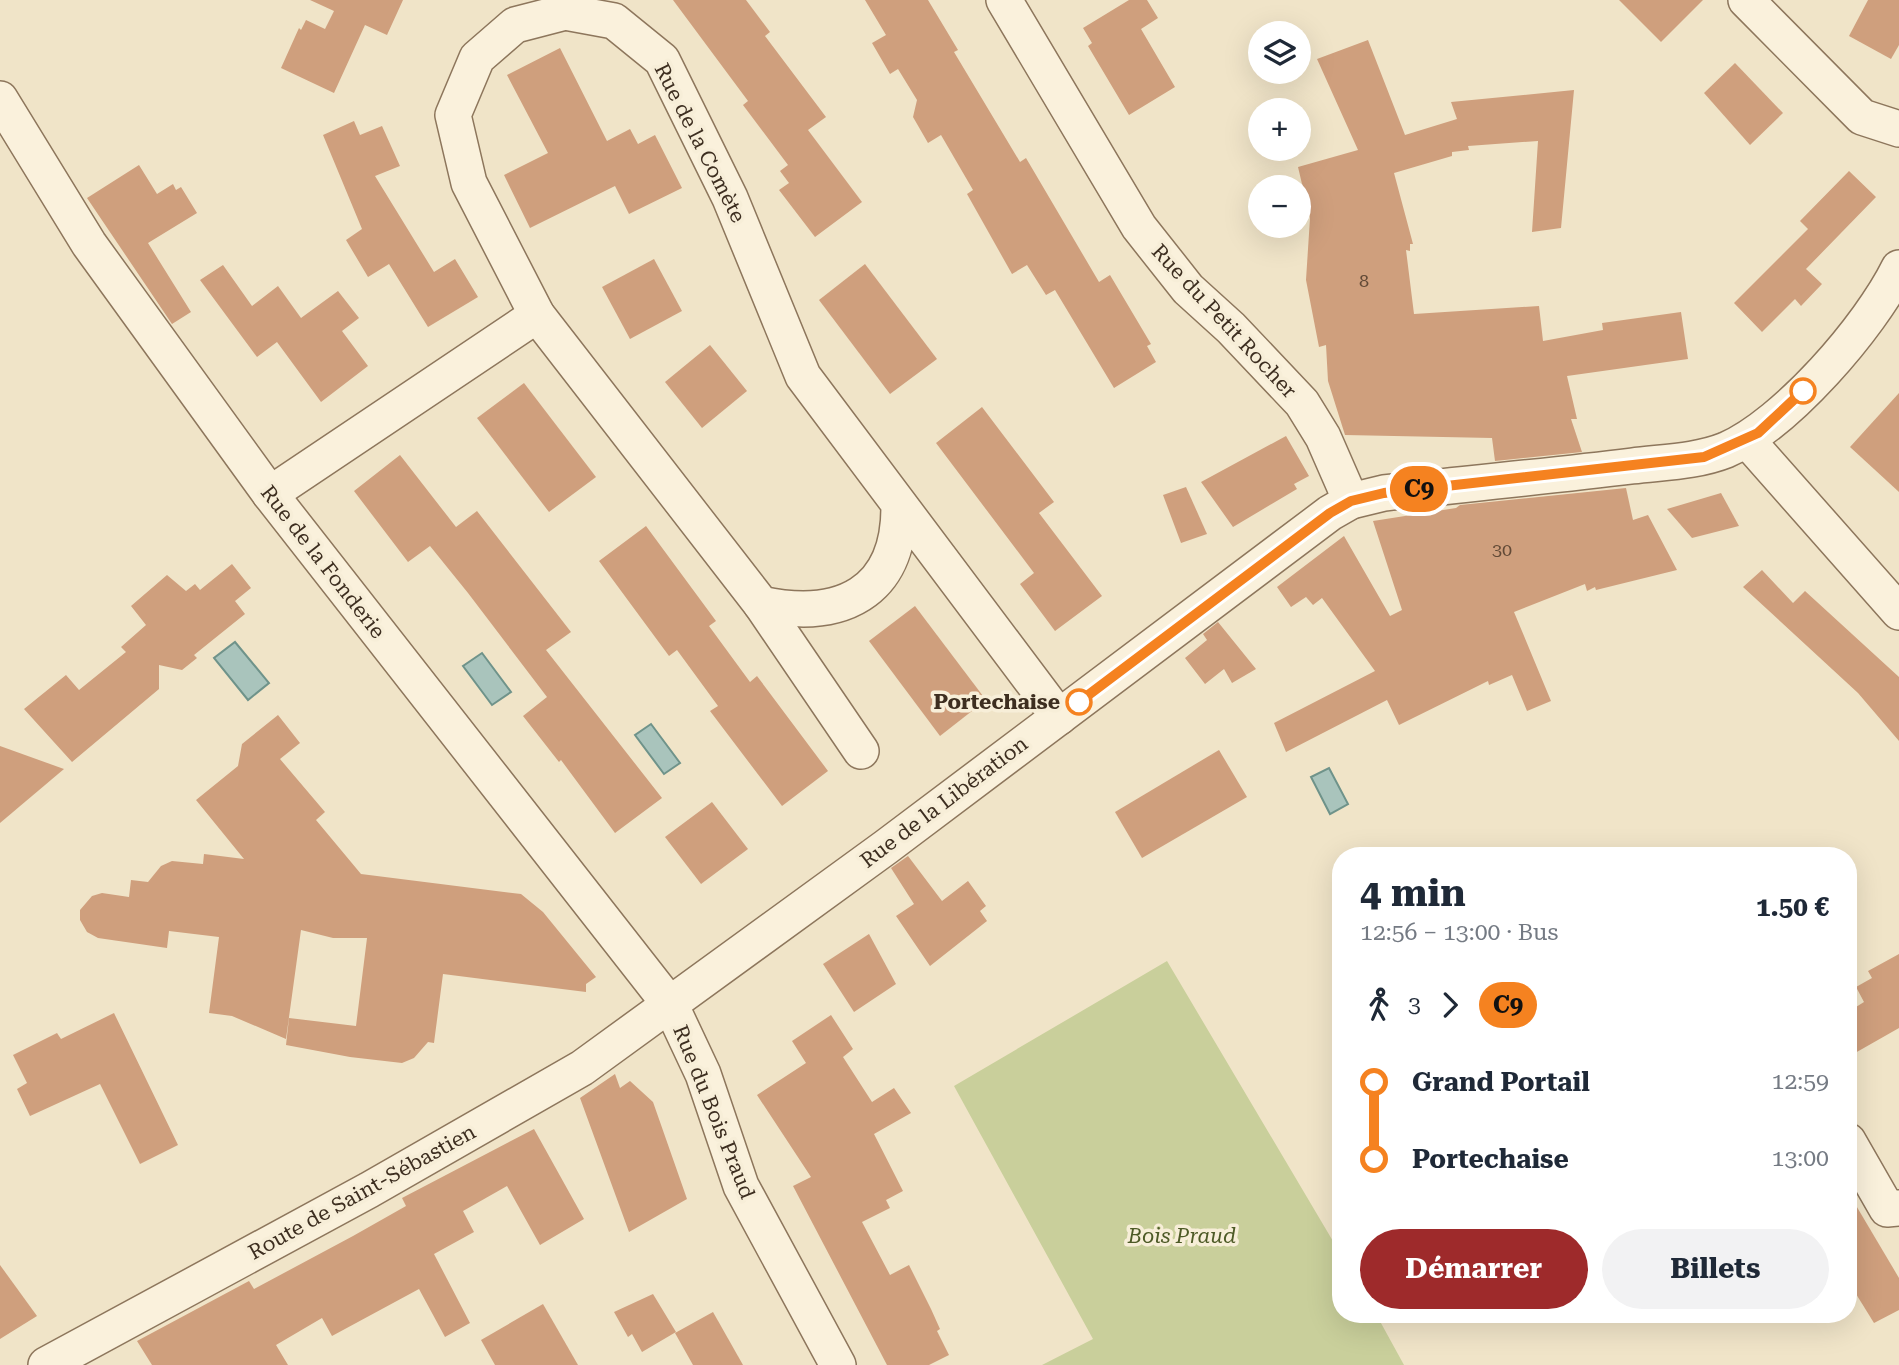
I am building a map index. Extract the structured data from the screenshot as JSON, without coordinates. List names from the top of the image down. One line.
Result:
{"streets":{"street":["Rue de la Comète","Rue du Petit Rocher","Rue de la Fonderie","Rue de la Libération","Rue du Bois Praud","Route de Saint-Sébastien"]},"crossings":[["Rue de la Comète","Rue de la Libération"],["Rue du Petit Rocher","Rue de la Libération"],["Rue de la Fonderie","Rue de la Libération"],["Rue de la Fonderie","Rue du Bois Praud"],["Rue de la Fonderie","Route de Saint-Sébastien"],["Rue de la Libération","Rue du Bois Praud"],["Rue de la Libération","Route de Saint-Sébastien"],["Rue du Bois Praud","Route de Saint-Sébastien"]],"parks":["Bois Praud"],"places":["Portechaise"],"lines":["bus line C9"],"house_numbers":["8","30"],"page":{"on_map":"C9","map_buttons":["+","−"],"heading":["4 min","12:56 – 13:00 · Bus","1.50 €"],"legs":["3","C9"],"list":[{"name":"Grand Portail","value":"12:59"},{"name":"Portechaise","value":"13:00"}],"buttons":["Démarrer","Billets"]}}
